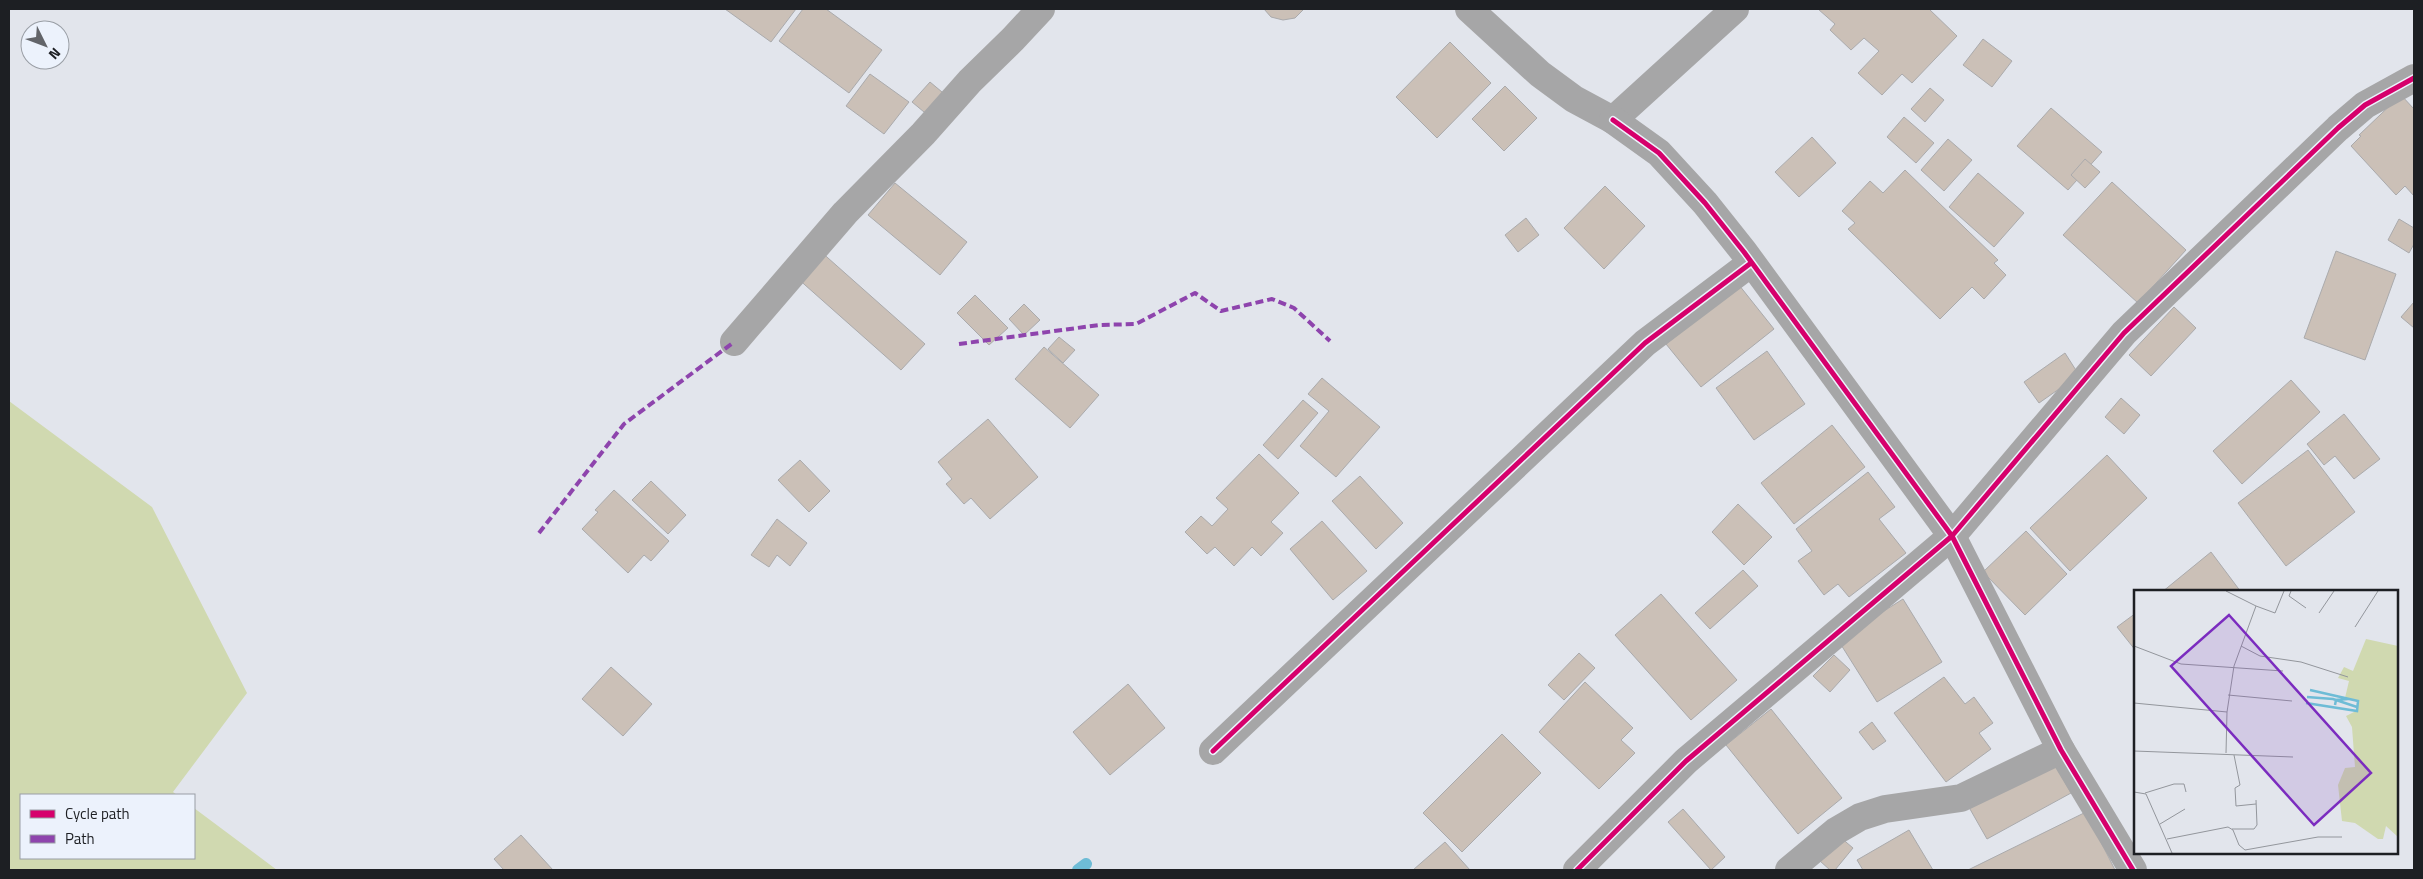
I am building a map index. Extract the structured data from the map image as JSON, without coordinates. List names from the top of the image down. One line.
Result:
{"legend":["Cycle path","Path"],"north":"bottom right"}
